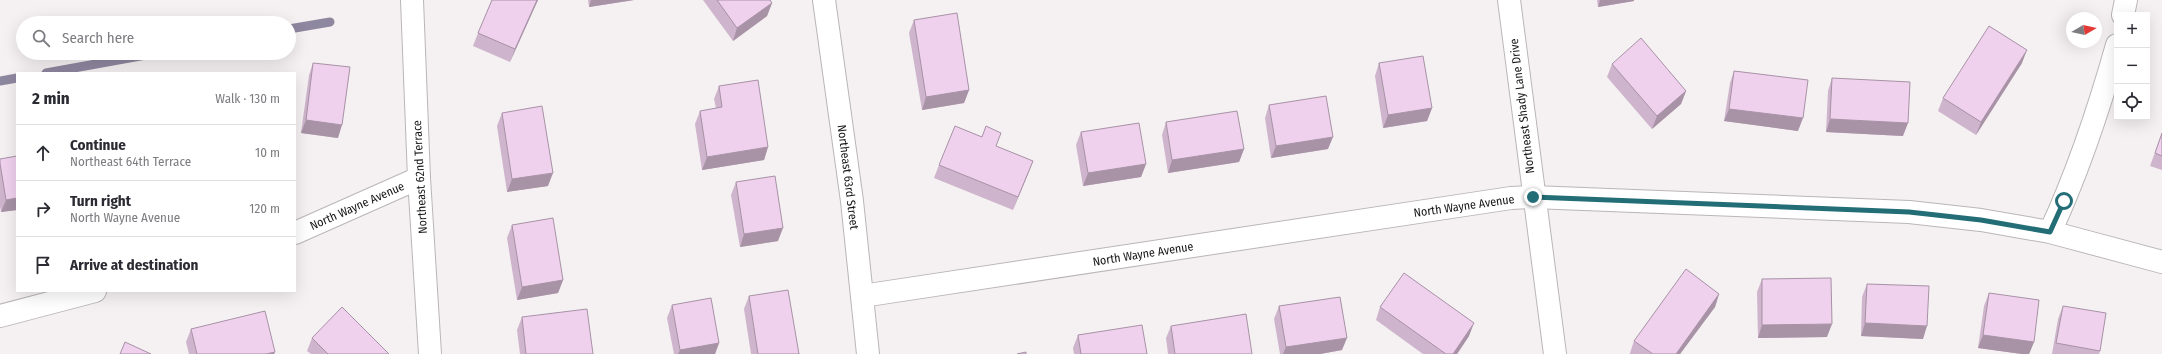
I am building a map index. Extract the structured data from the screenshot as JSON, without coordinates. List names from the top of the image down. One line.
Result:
{"streets":{"street":["Northeast Shady Lane Drive","Northeast 62nd Terrace","Northeast 63rd Street","North Wayne Avenue"]},"crossings":[["Northeast Shady Lane Drive","North Wayne Avenue"],["Northeast 62nd Terrace","North Wayne Avenue"],["Northeast 63rd Street","North Wayne Avenue"]],"north":"right","page":{"map_buttons":["+","−"],"search":"Search here","heading":["2 min","Walk · 130 m"],"list":[["Continue","Northeast 64th Terrace","10 m"],["Turn right","North Wayne Avenue","120 m"],"Arrive at destination"]}}
